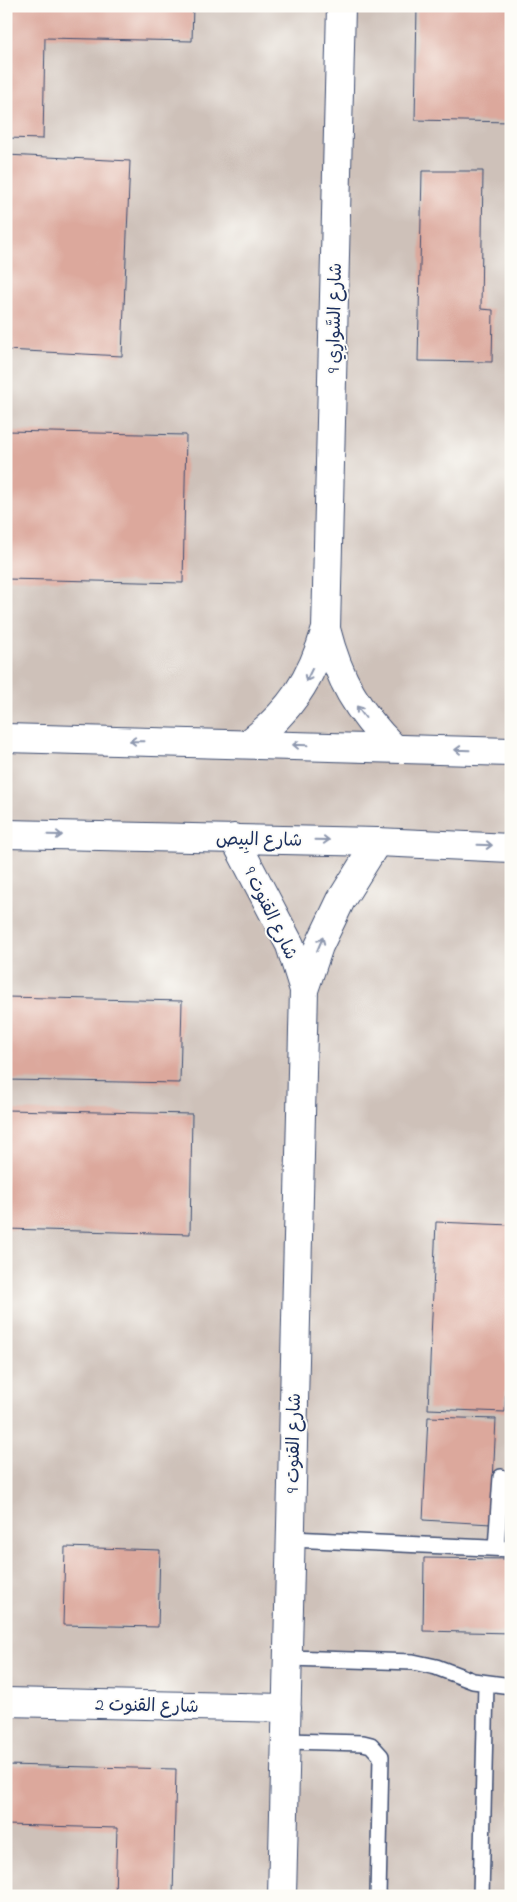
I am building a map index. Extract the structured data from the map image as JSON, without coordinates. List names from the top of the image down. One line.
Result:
{"streets":{"street":["شارع السَّوارِي 9","شارع البِيص","شارع القنوت 9","شارع القنوت 2"]},"crossings":[["شارع البِيص","شارع القنوت 9"],["شارع القنوت 9","شارع القنوت 2"]]}
